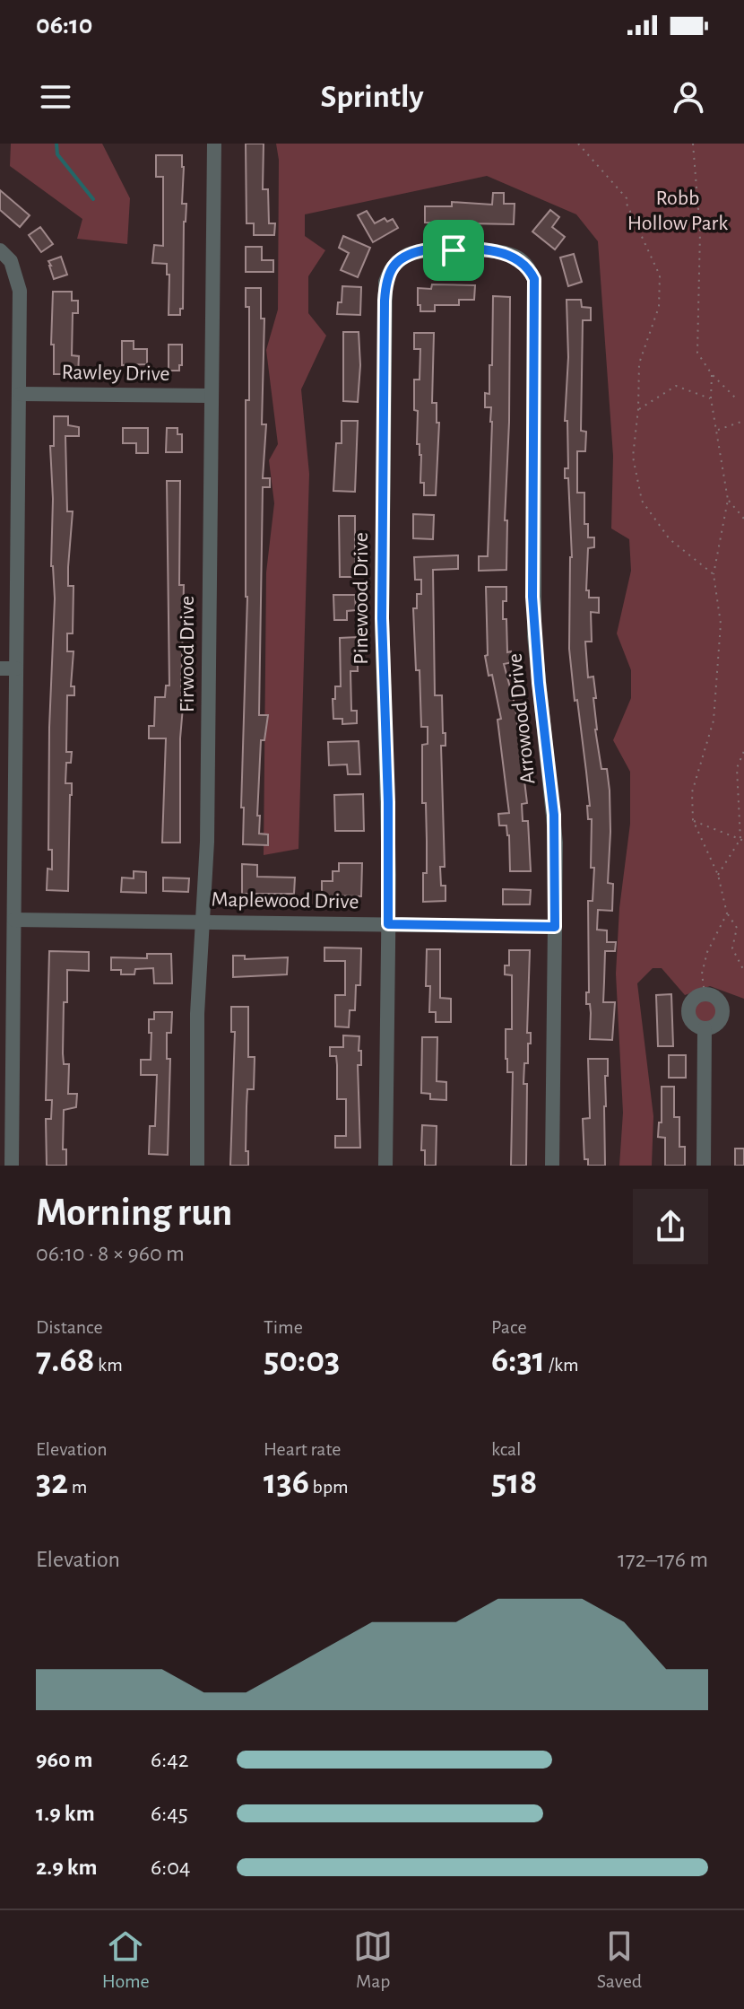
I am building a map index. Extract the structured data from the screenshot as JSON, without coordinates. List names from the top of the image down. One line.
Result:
{"streets":{"street":["Rawley Drive","Pinewood Drive","Firwood Drive","Arrowood Drive","Maplewood Drive"]},"crossings":[["Rawley Drive","Firwood Drive"],["Pinewood Drive","Arrowood Drive"],["Pinewood Drive","Maplewood Drive"],["Firwood Drive","Maplewood Drive"],["Arrowood Drive","Maplewood Drive"]],"parks":["Robb Hollow Park"],"page":{"status":"06:10","header":"Sprintly","heading":["Morning run","06:10 · 8 × 960 m"],"stats":[["Distance","7.68 km"],["Time","50:03"],["Pace","6:31 /km"],["Elevation","32 m"],["Heart rate","136 bpm"],["kcal","518"]],"chart":["Elevation","172–176 m"],"list":[{"name":"960 m","note":"6:42"},{"name":"1.9 km","note":"6:45"},{"name":"2.9 km","note":"6:04"}],"tabs":["Home","Map","Saved"]}}
